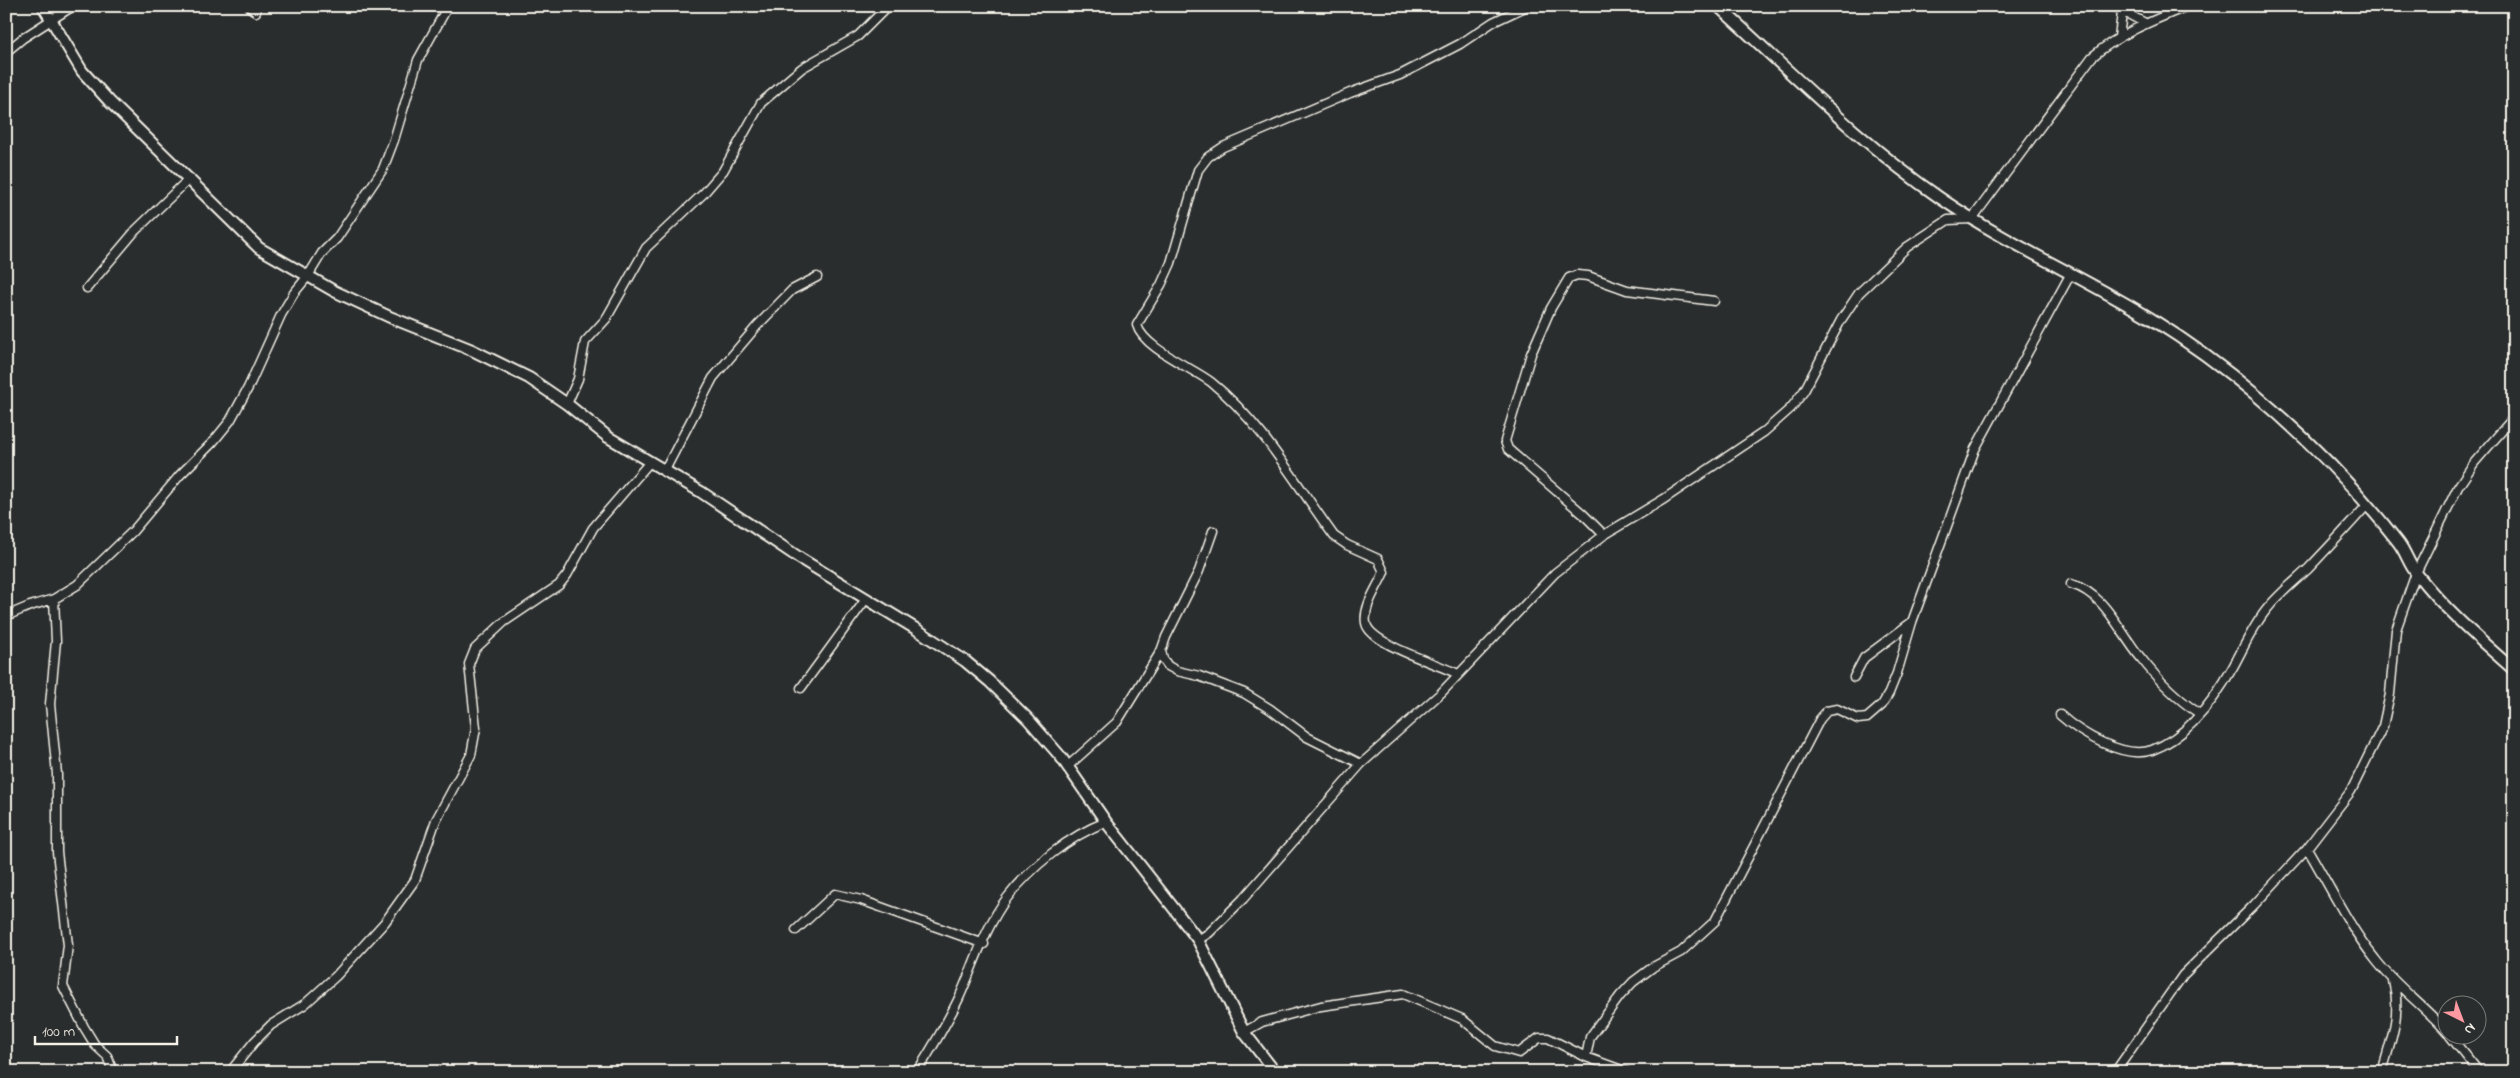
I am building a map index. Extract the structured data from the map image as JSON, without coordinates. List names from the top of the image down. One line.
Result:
{"scale_bar":"100 m","north":"bottom right"}
